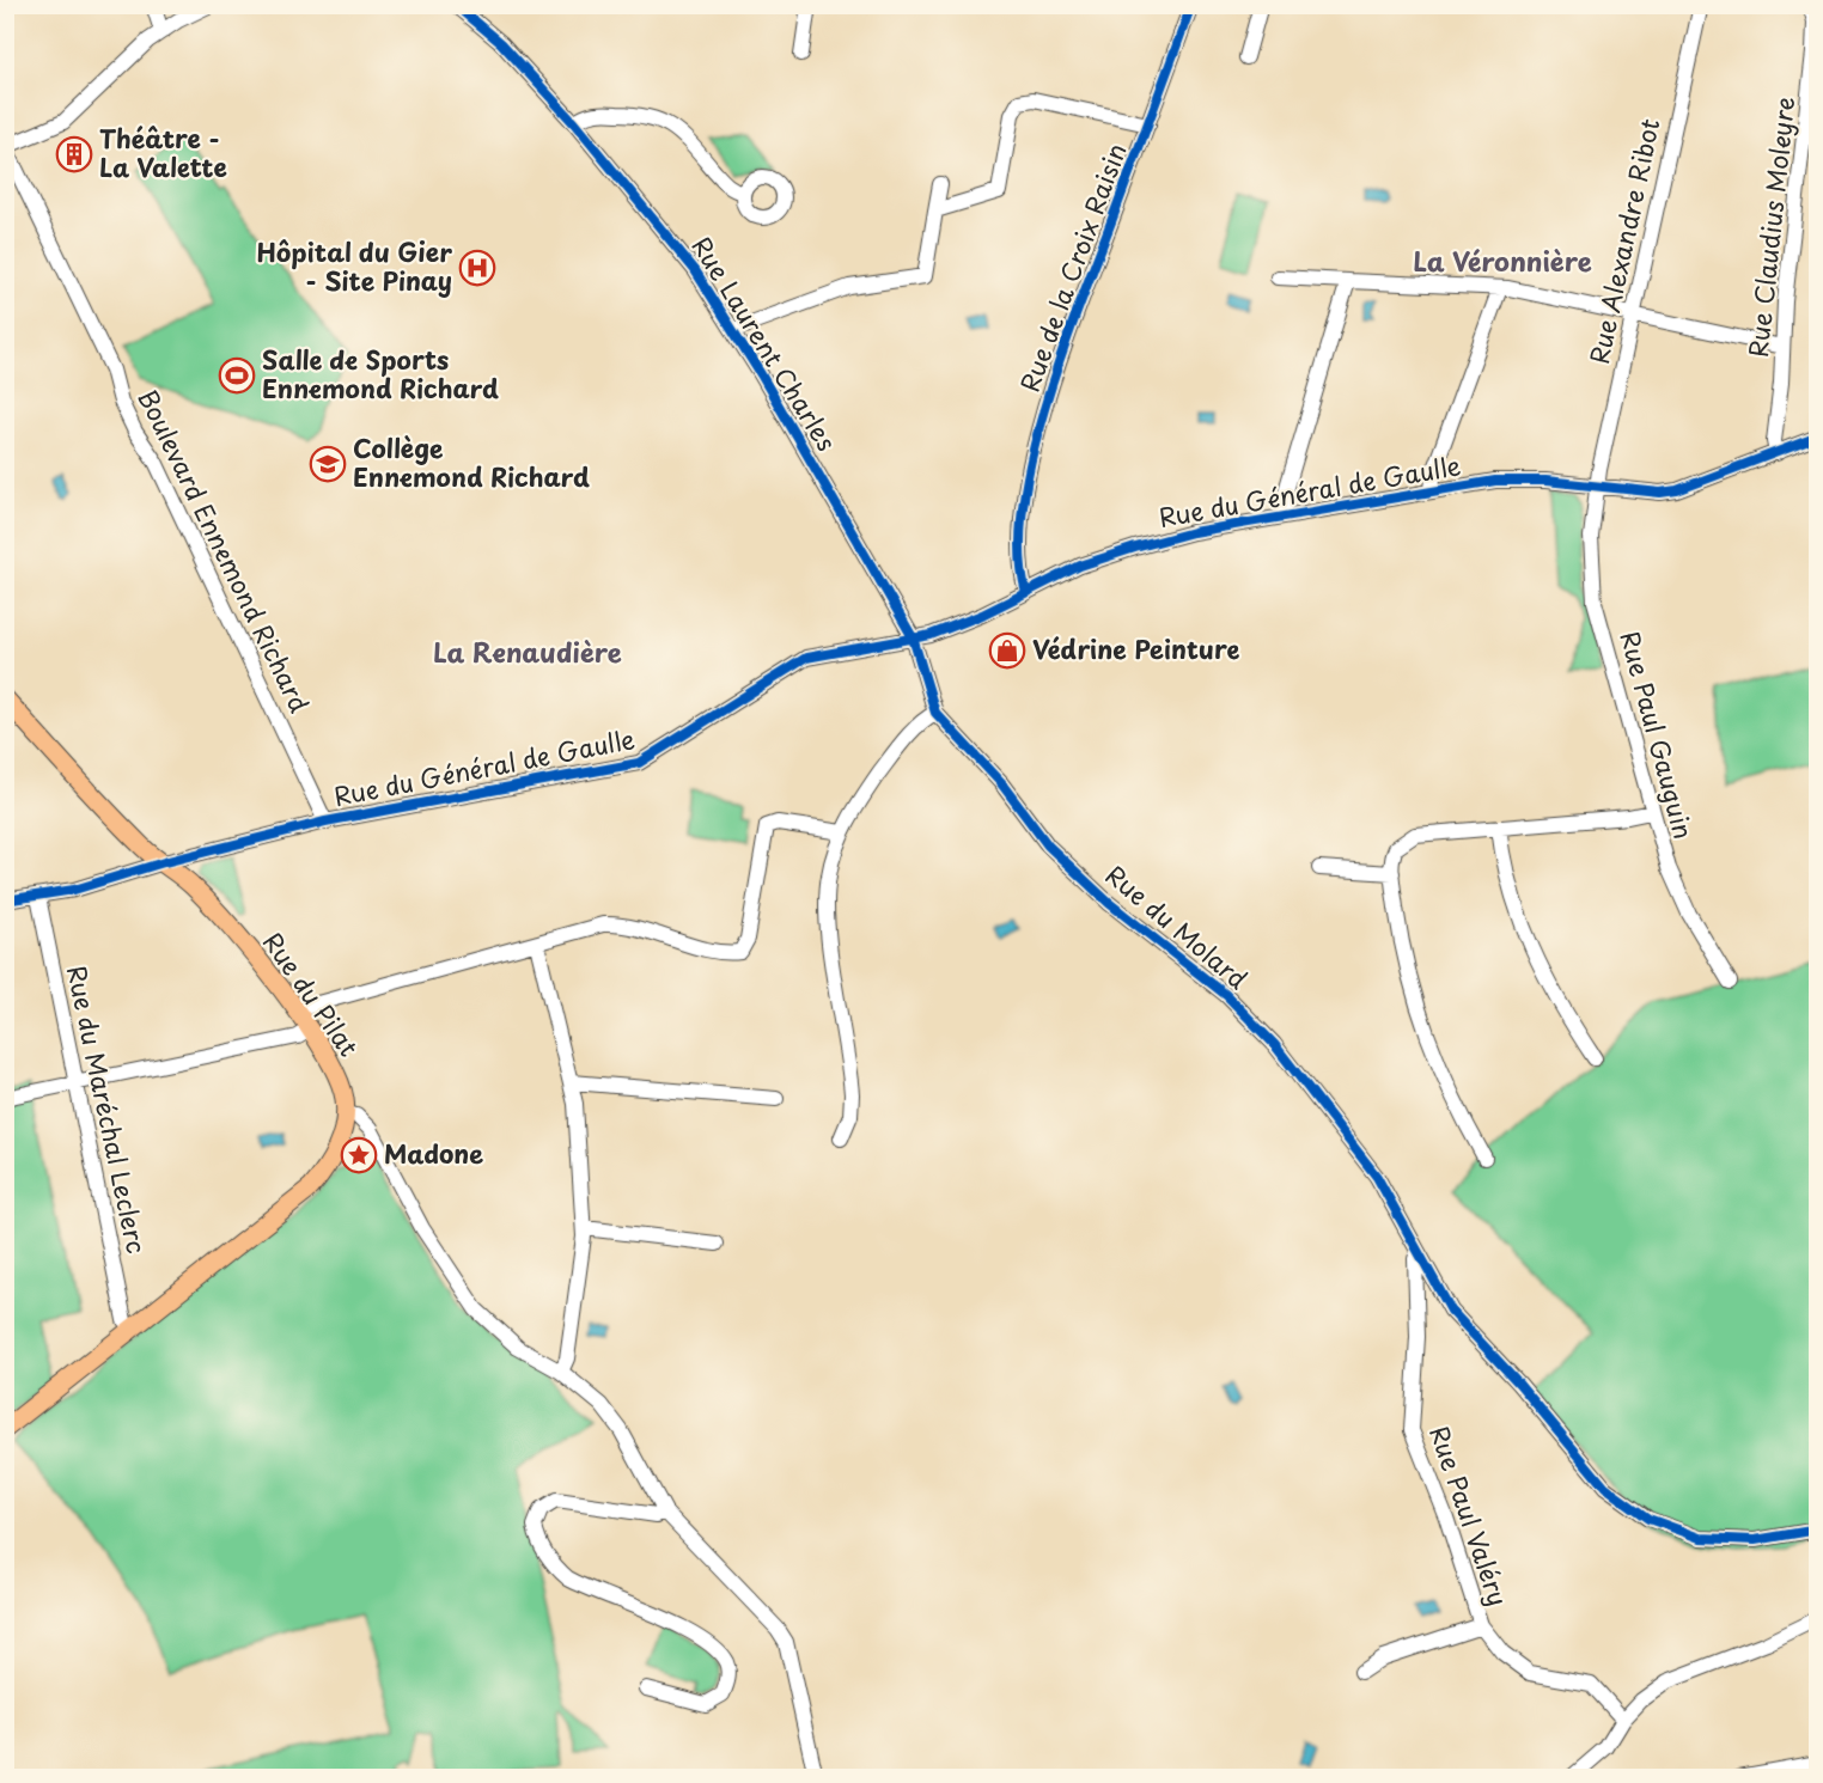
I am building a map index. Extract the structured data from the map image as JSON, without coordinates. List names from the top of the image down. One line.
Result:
{"streets":{"main road":["Rue du Pilat"],"street":["Rue Claudius Moleyre","Rue Alexandre Ribot","Rue de la Croix Raisin","Rue Laurent Charles","Rue du Général de Gaulle","Boulevard Ennemond Richard","Rue Paul Gauguin","Rue du Molard","Rue du Maréchal Leclerc","Rue Paul Valéry"]},"crossings":[["Rue Claudius Moleyre","Rue du Général de Gaulle"],["Rue Alexandre Ribot","Rue du Général de Gaulle"],["Rue Alexandre Ribot","Rue Paul Gauguin"],["Rue de la Croix Raisin","Rue du Général de Gaulle"],["Rue Laurent Charles","Rue du Général de Gaulle"],["Rue Laurent Charles","Rue du Molard"],["Rue du Général de Gaulle","Boulevard Ennemond Richard"],["Rue du Général de Gaulle","Rue Paul Gauguin"],["Rue du Général de Gaulle","Rue du Molard"],["Rue du Général de Gaulle","Rue du Pilat"],["Rue du Général de Gaulle","Rue du Maréchal Leclerc"],["Rue du Molard","Rue Paul Valéry"]],"districts":["La Véronnière","La Renaudière"],"places":{"building":["Théâtre - La Valette"],"hospital":["Hôpital du Gier - Site Pinay"],"sports":["Salle de Sports Ennemond Richard"],"school or university":["Collège Ennemond Richard"],"shop":["Védrine Peinture"],"place":["Madone"]}}
